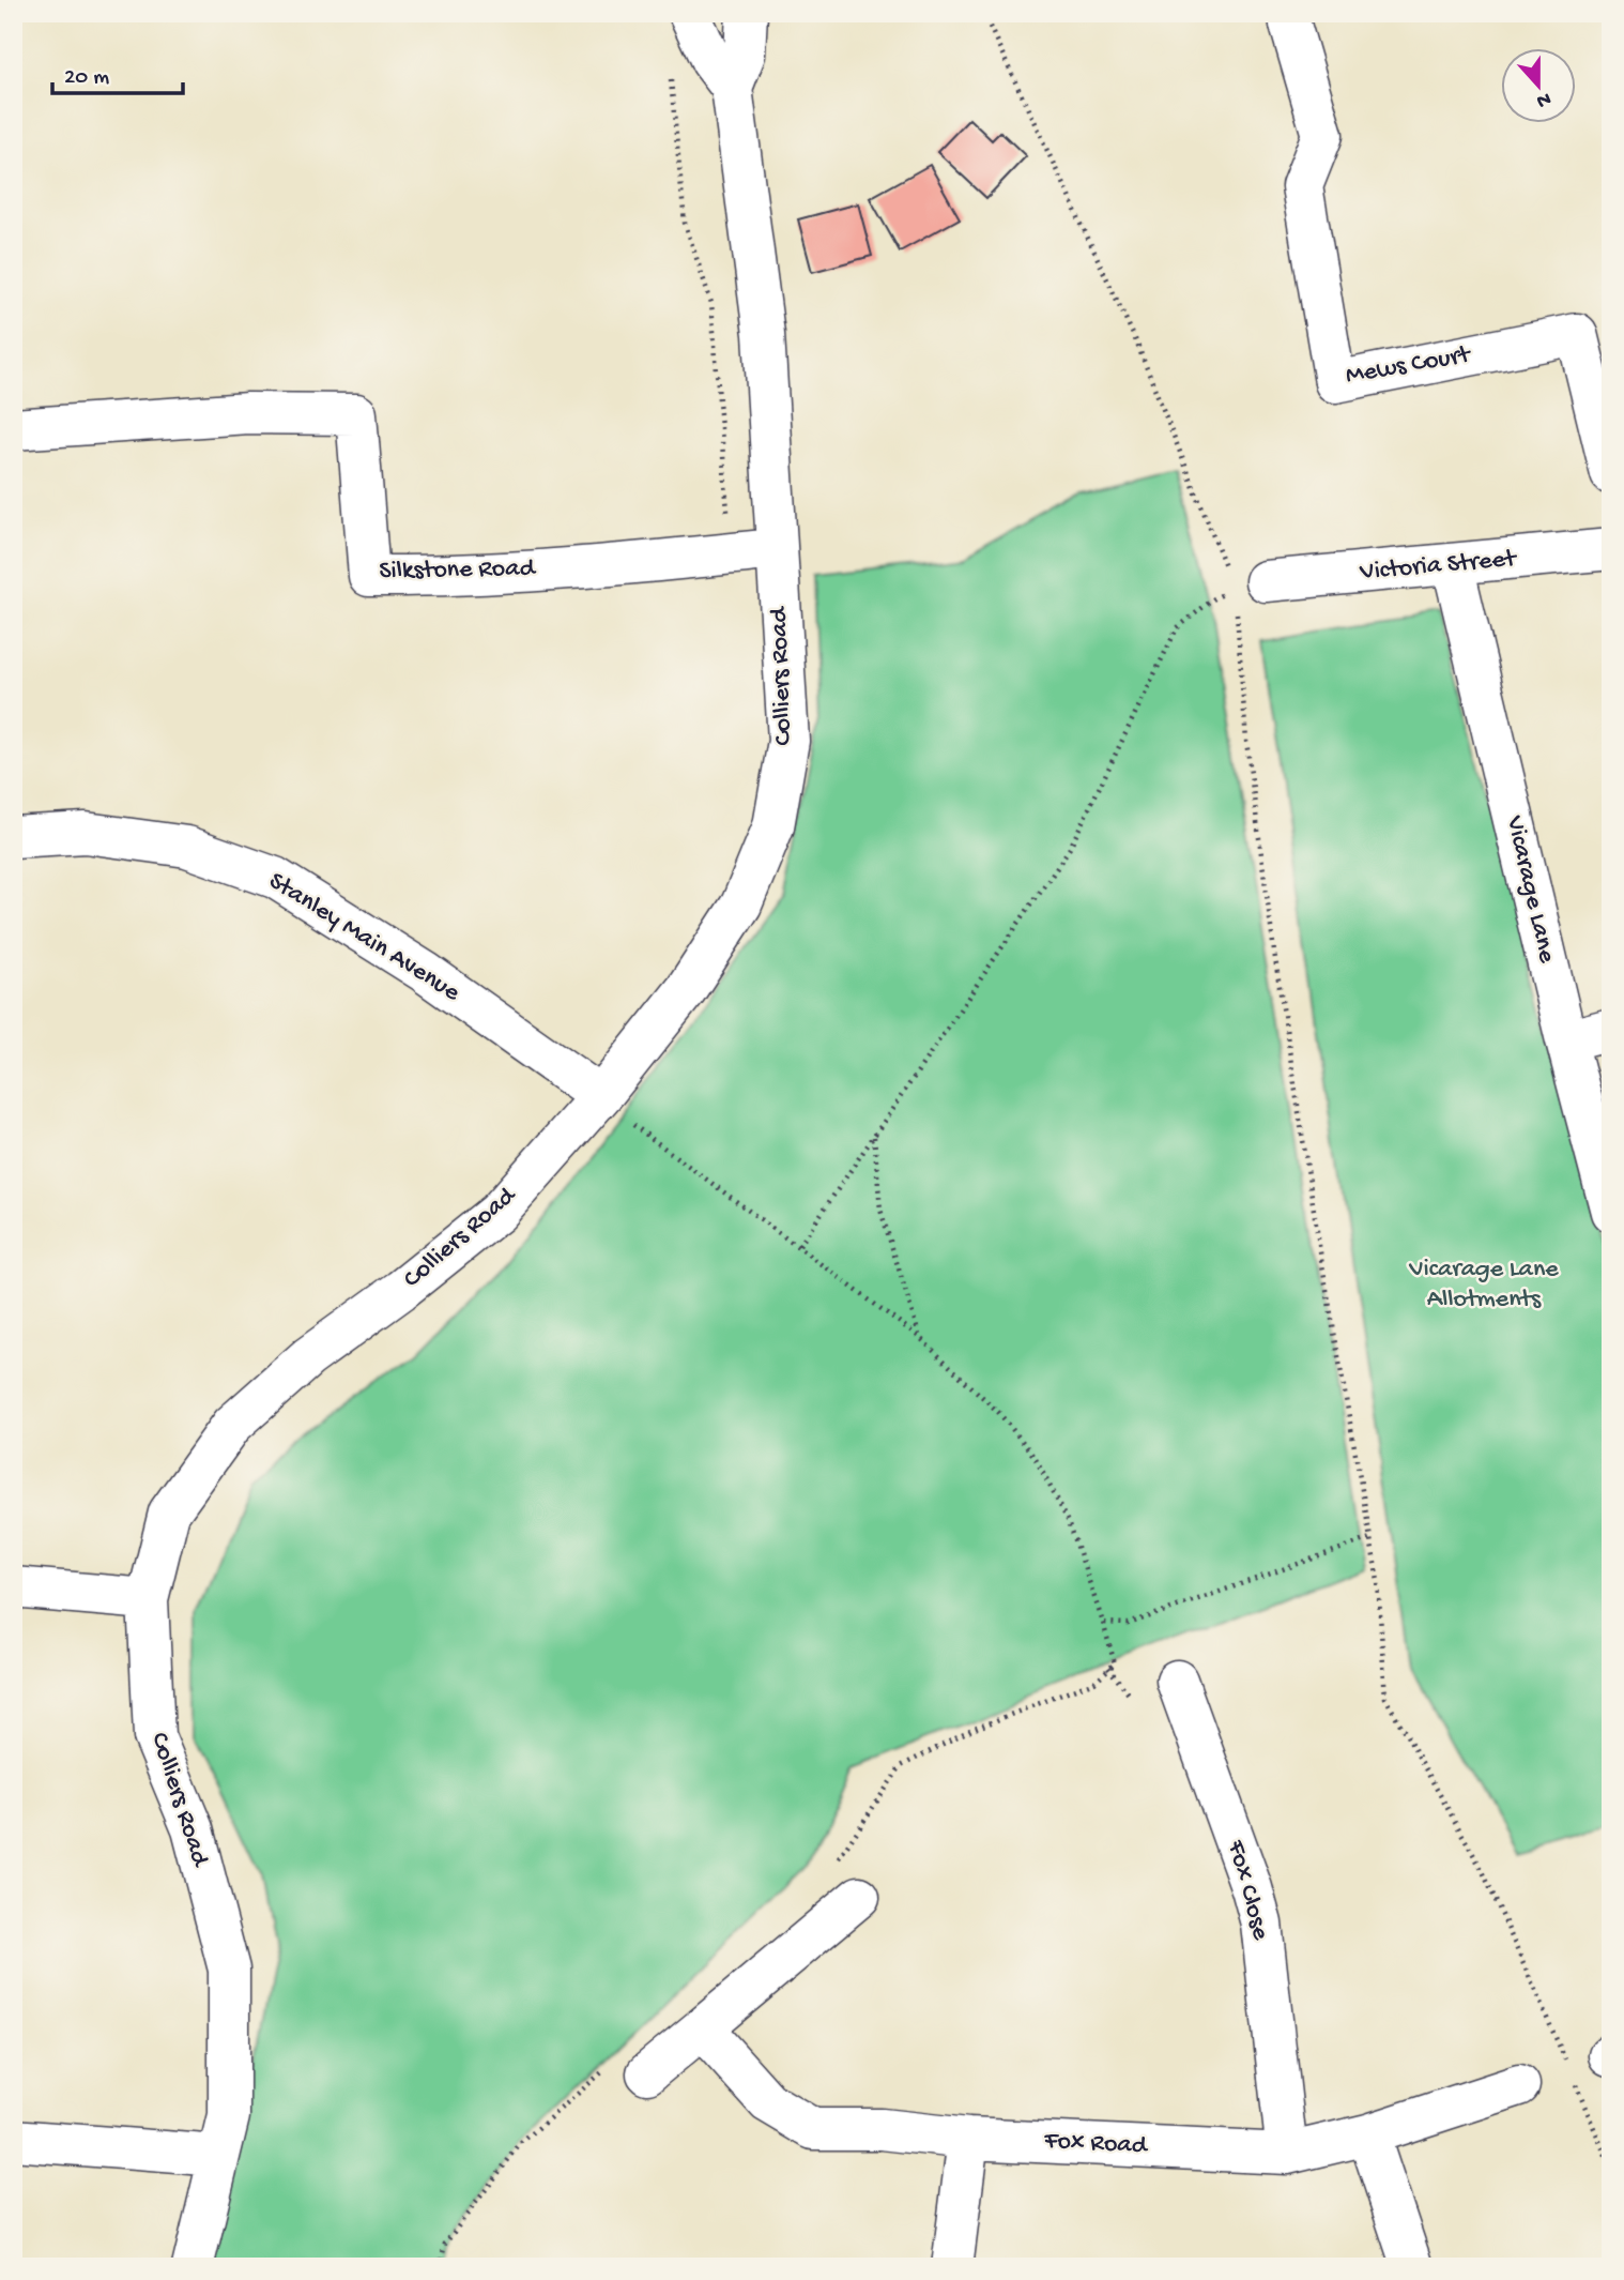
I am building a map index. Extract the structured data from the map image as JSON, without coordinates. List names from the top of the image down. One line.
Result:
{"streets":{"street":["Mews Court","Victoria Street","Silkstone Road","Colliers Road","Vicarage Lane","Stanley Main Avenue","Fox Close","Fox Road"]},"crossings":[["Victoria Street","Vicarage Lane"],["Silkstone Road","Colliers Road"],["Colliers Road","Stanley Main Avenue"],["Fox Close","Fox Road"]],"parks":["Vicarage Lane Allotments"],"scale_bar":"20 m","north":"bottom"}
